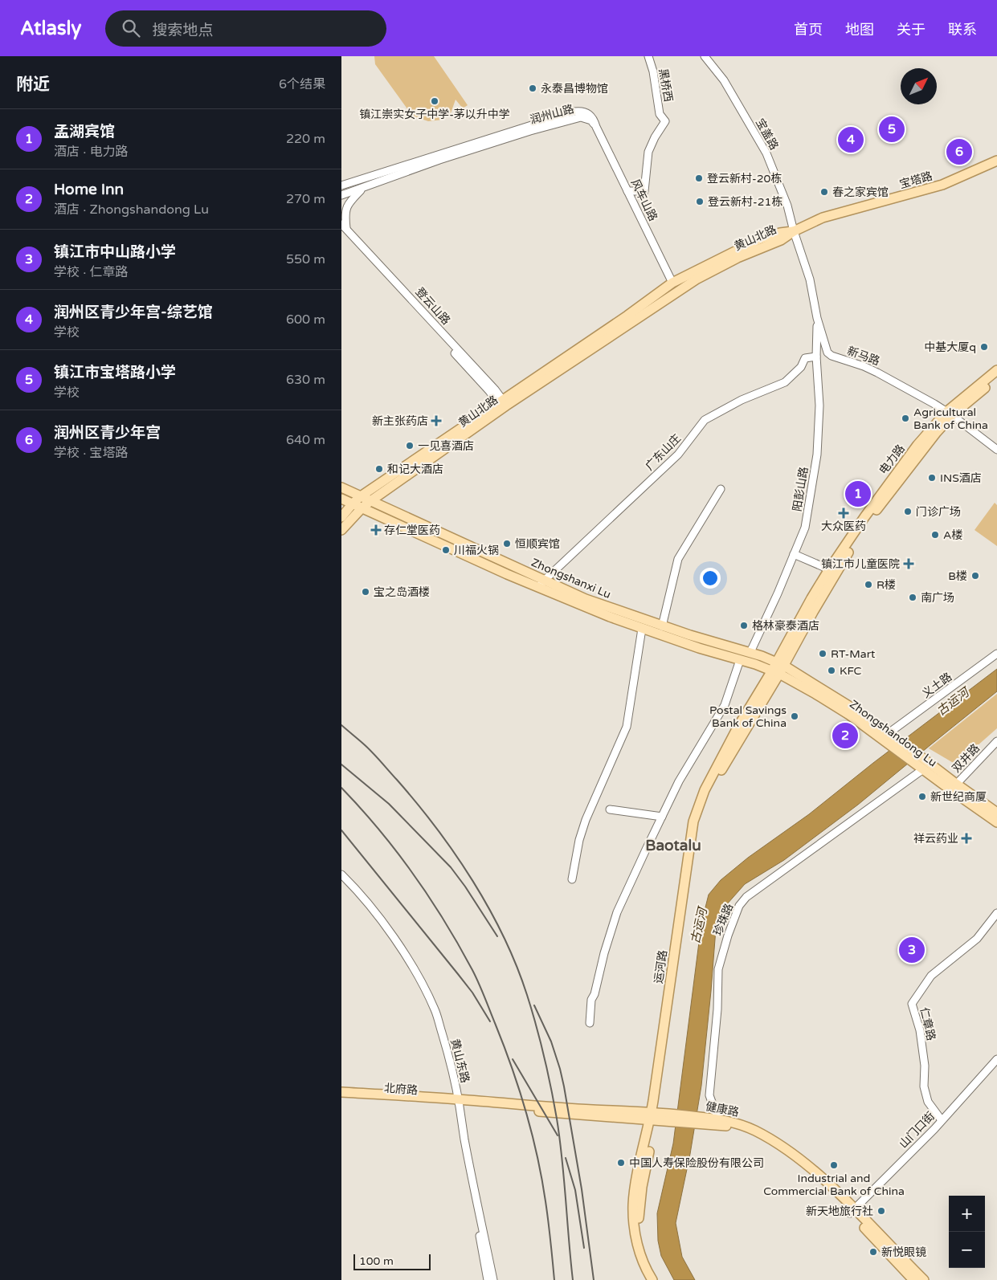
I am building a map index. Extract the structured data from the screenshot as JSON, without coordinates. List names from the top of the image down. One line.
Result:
{"streets":{"main road":["宝塔路","黄山北路","电力路","Zhongshanxi Lu","Zhongshandong Lu","运河路","北府路","健康路"],"street":["黑桥西","润州山路","宝盖路","风车山路","登云山路","新马路","广东山庄","阳彭山路","义土路","双井路","珍珠路","仁章路","黄山东路","山门口街"]},"crossings":[["黑桥西","风车山路"],["润州山路","风车山路"],["宝盖路","宝塔路"],["宝盖路","黄山北路"],["宝盖路","新马路"],["宝塔路","黄山北路"],["宝塔路","新马路"],["风车山路","黄山北路"],["黄山北路","登云山路"],["黄山北路","新马路"],["黄山北路","Zhongshanxi Lu"],["新马路","电力路"],["新马路","阳彭山路"],["广东山庄","阳彭山路"],["广东山庄","Zhongshanxi Lu"],["电力路","Zhongshanxi Lu"],["电力路","Zhongshandong Lu"],["电力路","运河路"],["阳彭山路","Zhongshanxi Lu"],["Zhongshanxi Lu","Zhongshandong Lu"],["Zhongshanxi Lu","运河路"],["义土路","Zhongshandong Lu"],["Zhongshandong Lu","双井路"],["Zhongshandong Lu","珍珠路"],["Zhongshandong Lu","运河路"],["珍珠路","健康路"],["运河路","健康路"],["仁章路","山门口街"],["黄山东路","北府路"],["黄山东路","健康路"],["北府路","健康路"],["健康路","山门口街"]],"districts":["Baotalu"],"water":["古运河"],"places":{"other":["永泰昌博物馆","镇江崇实女子中学-茅以升中学","登云新村-20栋","春之家宾馆","登云新村-21栋","中基大厦q","Agricultural Bank of China","一见喜酒店","和记大酒店","INS酒店","门诊广场","A楼","恒顺宾馆","川福火锅","B楼","R楼","宝之岛酒楼","南广场","格林豪泰酒店","RT-Mart","KFC","Postal Savings Bank of China","新世纪商厦","中国人寿保险股份有限公司","Industrial and Commercial Bank of China","新天地旅行社","新悦眼镜"],"health":["新主张药店","大众医药","存仁堂医药","镇江市儿童医院","祥云药业"]},"scale_bar":"100 m","north":"top right","page":{"header":"Atlasly","search":"搜索地点","nav":["首页","地图","关于","联系"],"heading":["附近","6个结果"],"list":[{"mark":"1","name":"孟湖宾馆","note":"酒店 · 电力路","value":"220 m"},{"mark":"2","name":"Home Inn","note":"酒店 · Zhongshandong Lu","value":"270 m"},{"mark":"3","name":"镇江市中山路小学","note":"学校 · 仁章路","value":"550 m"},{"mark":"4","name":"润州区青少年宫-综艺馆","note":"学校","value":"600 m"},{"mark":"5","name":"镇江市宝塔路小学","note":"学校","value":"630 m"},{"mark":"6","name":"润州区青少年宫","note":"学校 · 宝塔路","value":"640 m"}],"pins":["5","4","6","1","2","3"],"map_buttons":["+","−"],"scale":"100 m"}}
